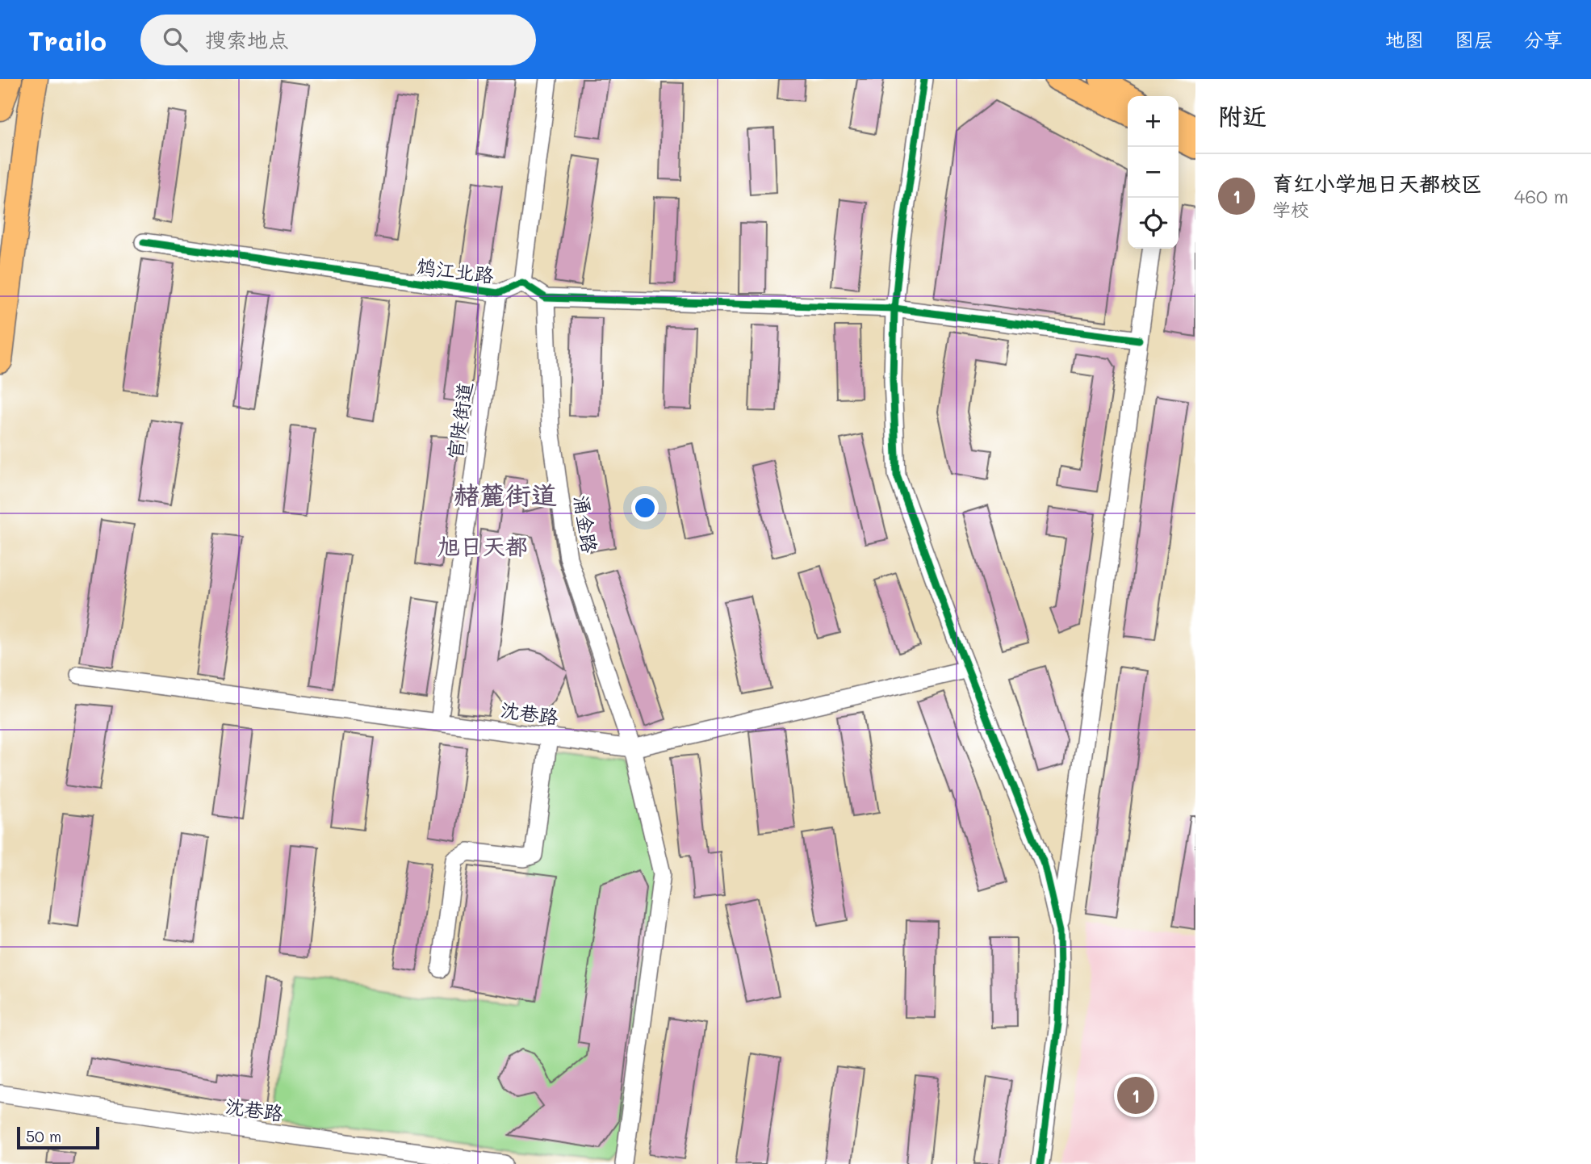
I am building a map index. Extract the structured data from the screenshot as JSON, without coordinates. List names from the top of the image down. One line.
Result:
{"streets":{"street":["鸩江北路","官陡街道","涌金路","沈巷路"]},"crossings":[["鸩江北路","官陡街道"],["官陡街道","沈巷路"],["涌金路","沈巷路"]],"districts":["赭麓街道","旭日天都"],"scale_bar":"50 m","page":{"header":"Trailo","search":"搜索地点","nav":["地图","图层","分享"],"heading":"附近","map_buttons":["+","−"],"list":[{"mark":"1","name":"育红小学旭日天都校区","note":"学校","value":"460 m"}],"pins":"1","scale":"50 m"}}
